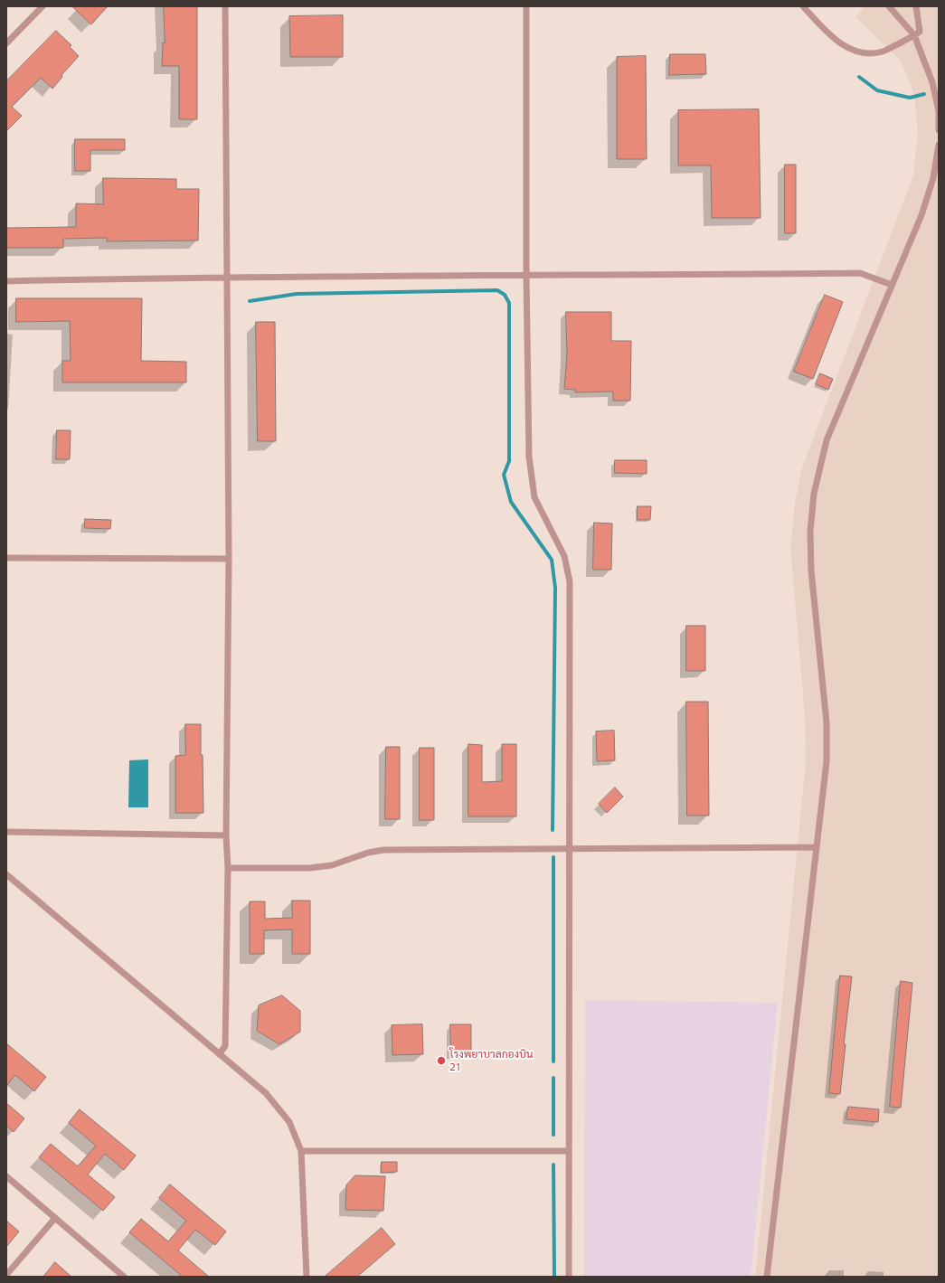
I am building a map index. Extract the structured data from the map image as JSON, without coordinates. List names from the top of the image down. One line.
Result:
{"places":["โรงพยาบาลกองบิน 21"]}
